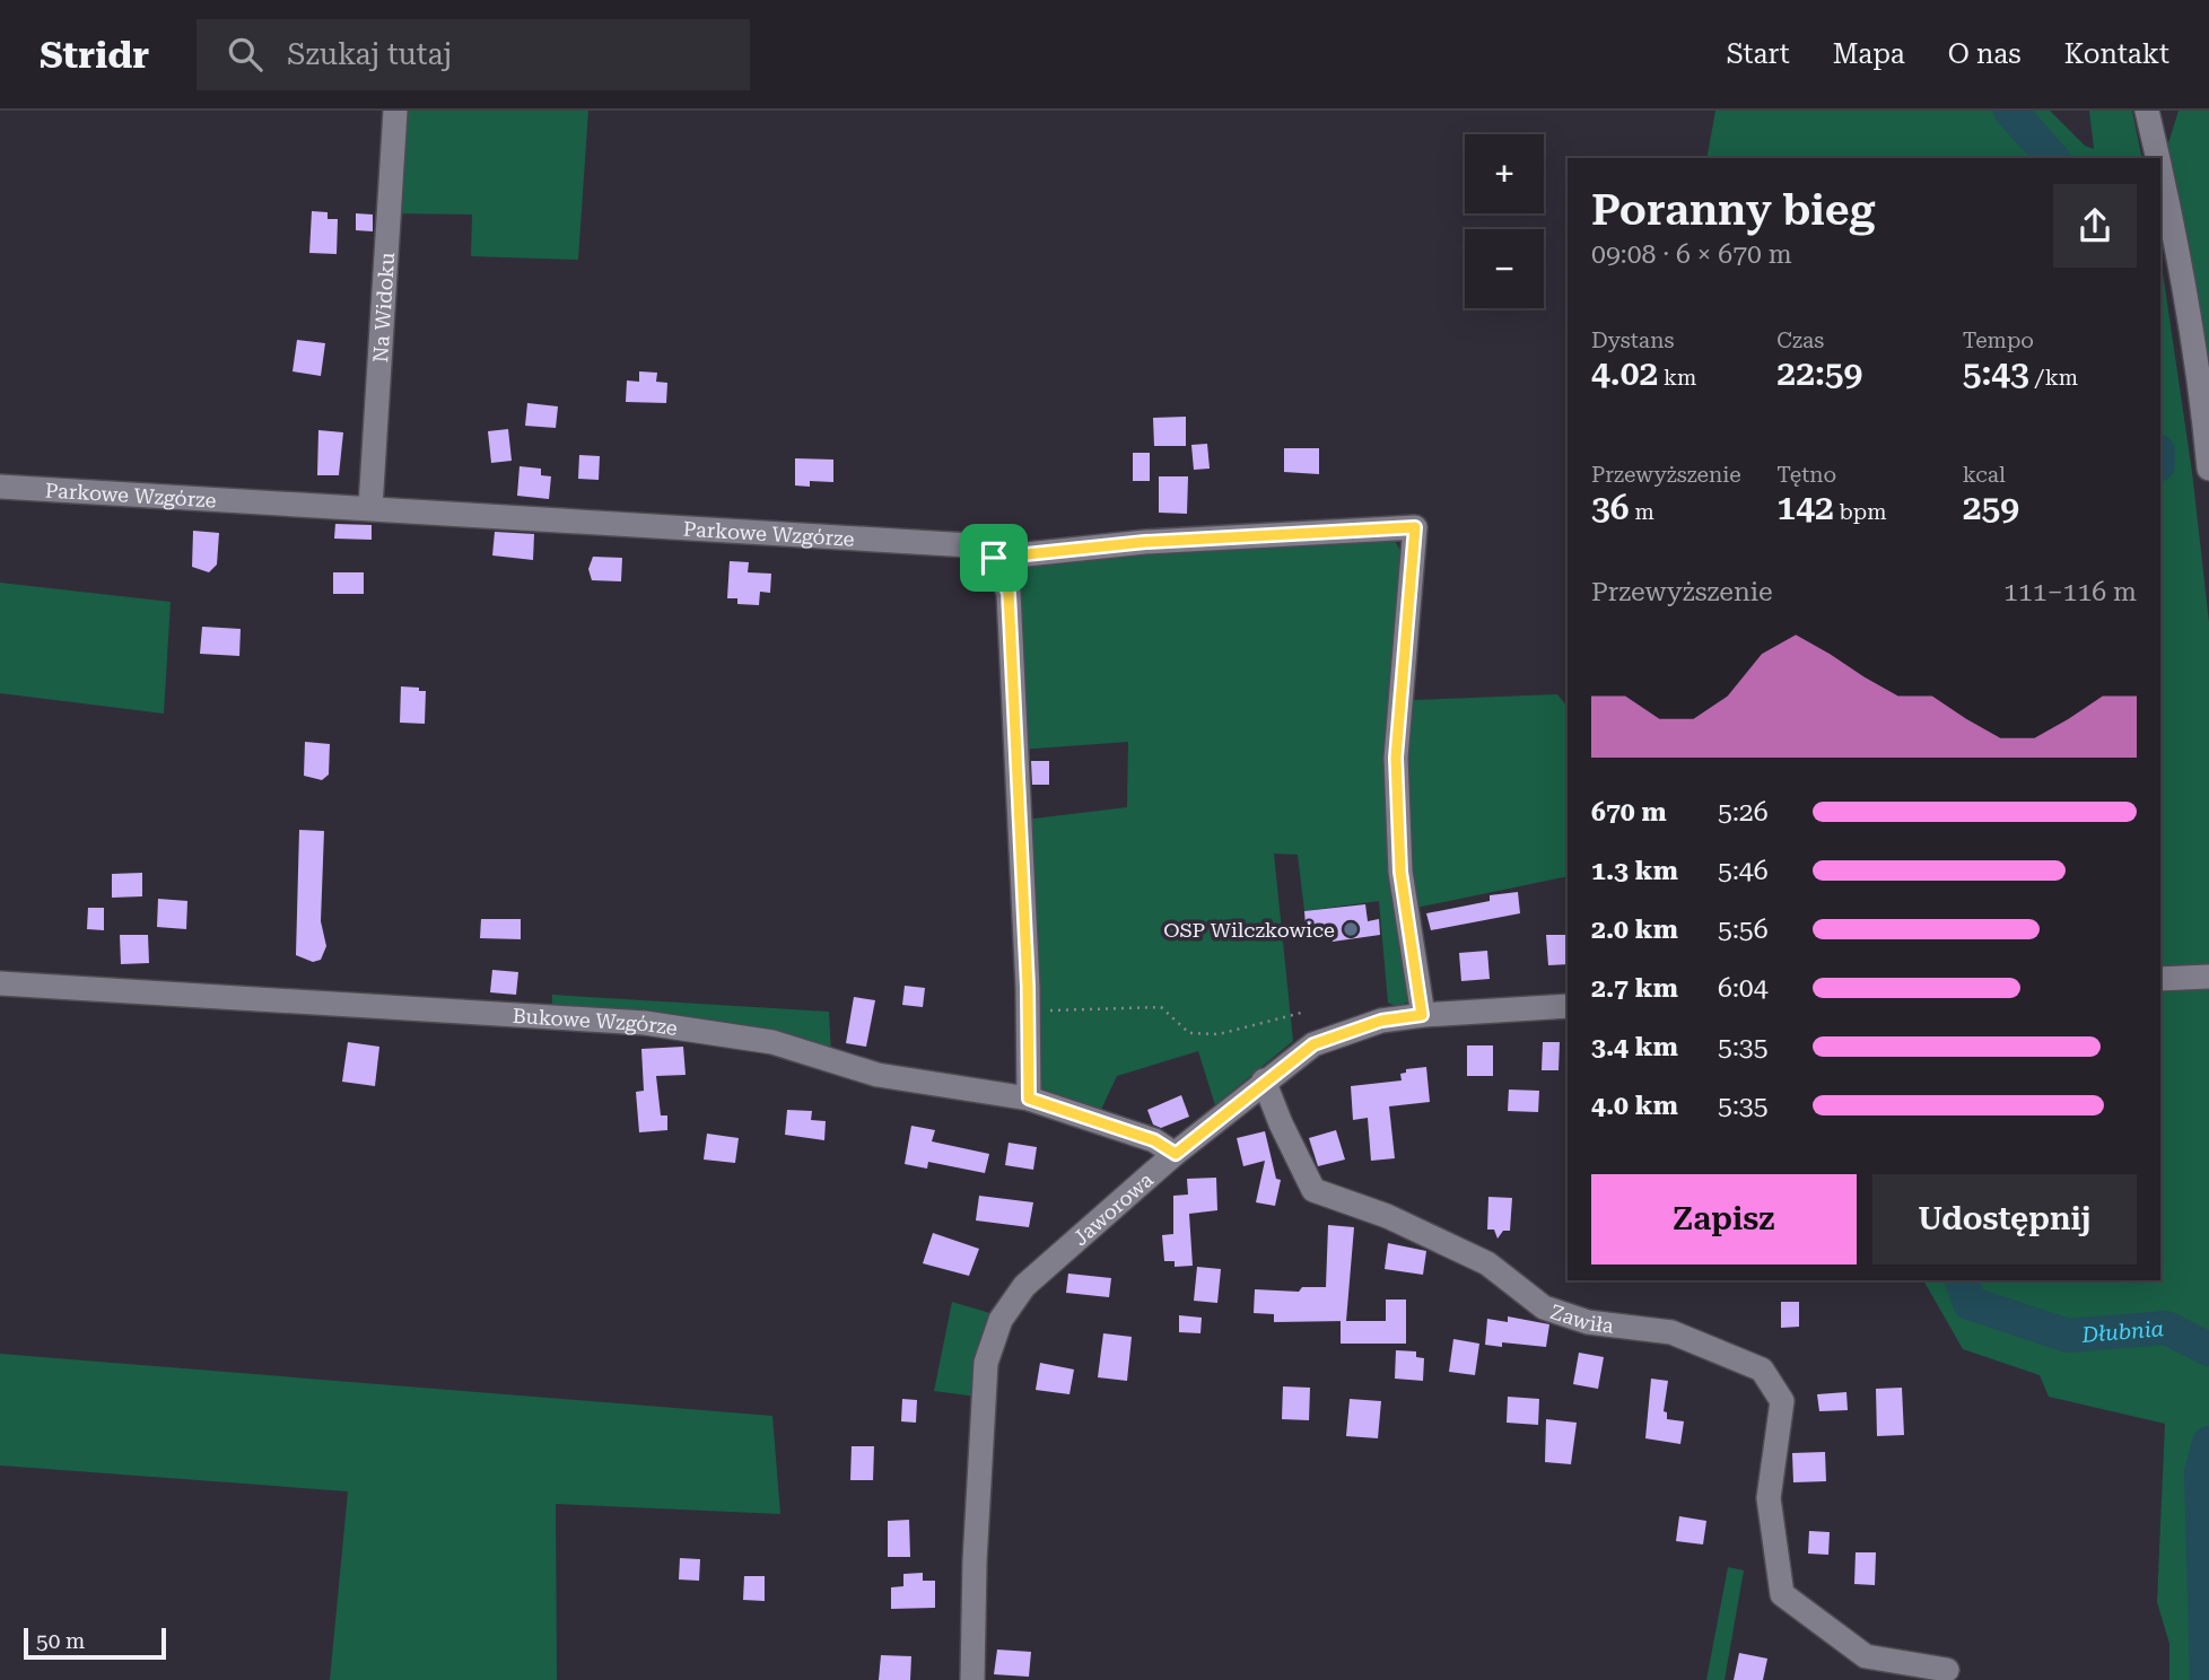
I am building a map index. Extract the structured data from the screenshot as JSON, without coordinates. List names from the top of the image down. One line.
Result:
{"streets":{"street":["Na Widoku","Parkowe Wzgórze","Bukowe Wzgórze","Jaworowa","Zawiła"]},"crossings":[["Na Widoku","Parkowe Wzgórze"],["Bukowe Wzgórze","Jaworowa"],["Jaworowa","Zawiła"]],"water":["Dłubnia"],"places":["OSP Wilczkowice"],"scale_bar":"50 m","page":{"header":"Stridr","search":"Szukaj tutaj","nav":["Start","Mapa","O nas","Kontakt"],"map_buttons":["+","−"],"heading":["Poranny bieg","09:08 · 6 × 670 m"],"stats":[["Dystans","4.02 km"],["Czas","22:59"],["Tempo","5:43 /km"],["Przewyższenie","36 m"],["Tętno","142 bpm"],["kcal","259"]],"chart":["Przewyższenie","111–116 m"],"list":[{"name":"670 m","note":"5:26"},{"name":"1.3 km","note":"5:46"},{"name":"2.0 km","note":"5:56"},{"name":"2.7 km","note":"6:04"},{"name":"3.4 km","note":"5:35"},{"name":"4.0 km","note":"5:35"}],"buttons":["Zapisz","Udostępnij"],"scale":"50 m"}}
